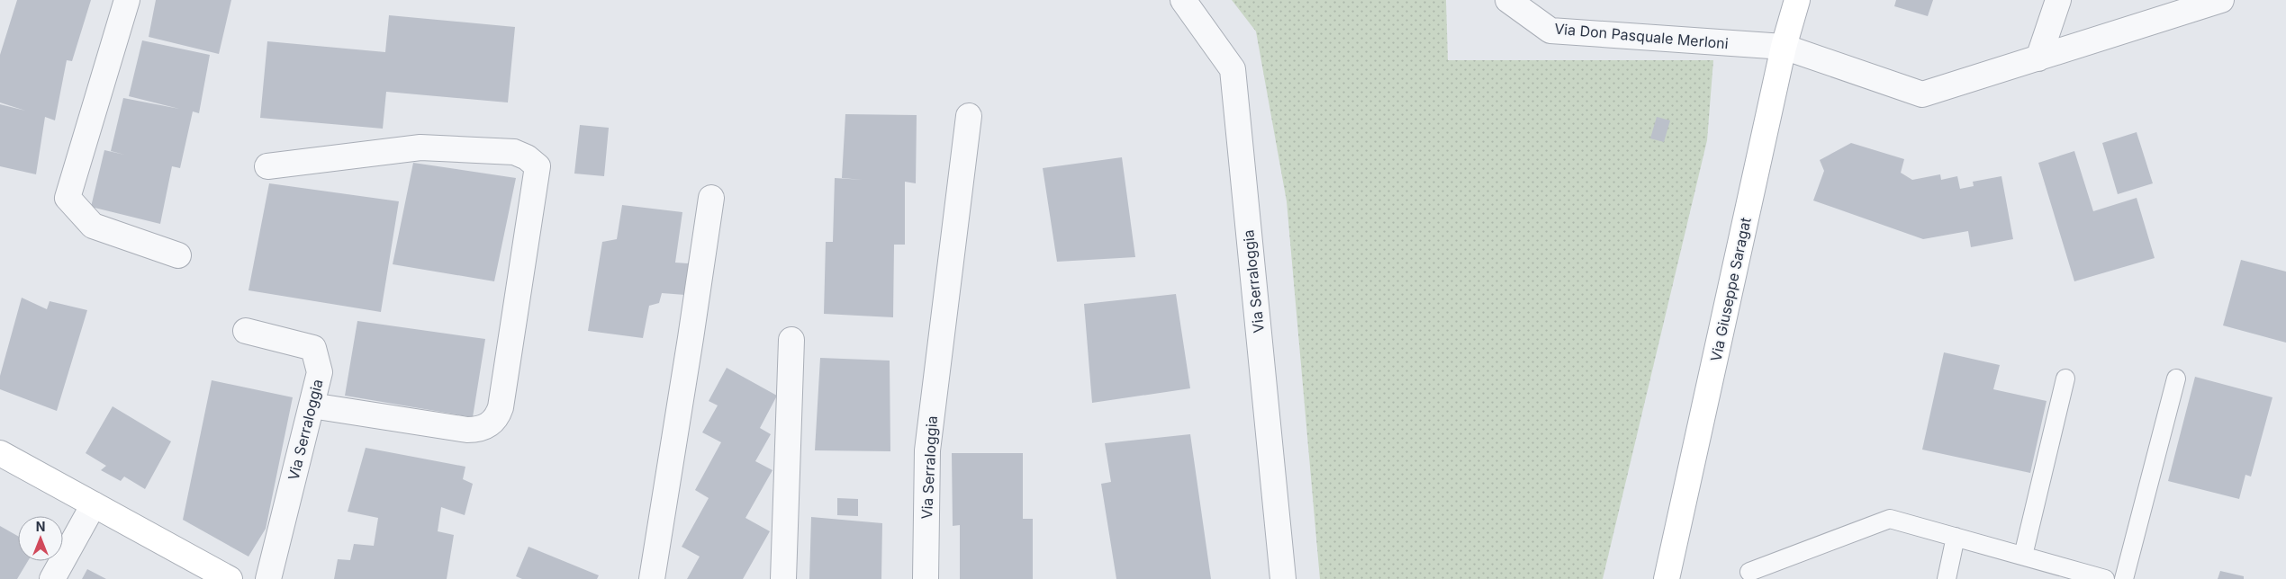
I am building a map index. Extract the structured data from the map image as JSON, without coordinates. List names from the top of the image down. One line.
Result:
{"streets":{"street":["Via Don Pasquale Merloni","Via Serraloggia","Via Giuseppe Saragat"]},"crossings":[["Via Don Pasquale Merloni","Via Giuseppe Saragat"]],"north":"top"}
